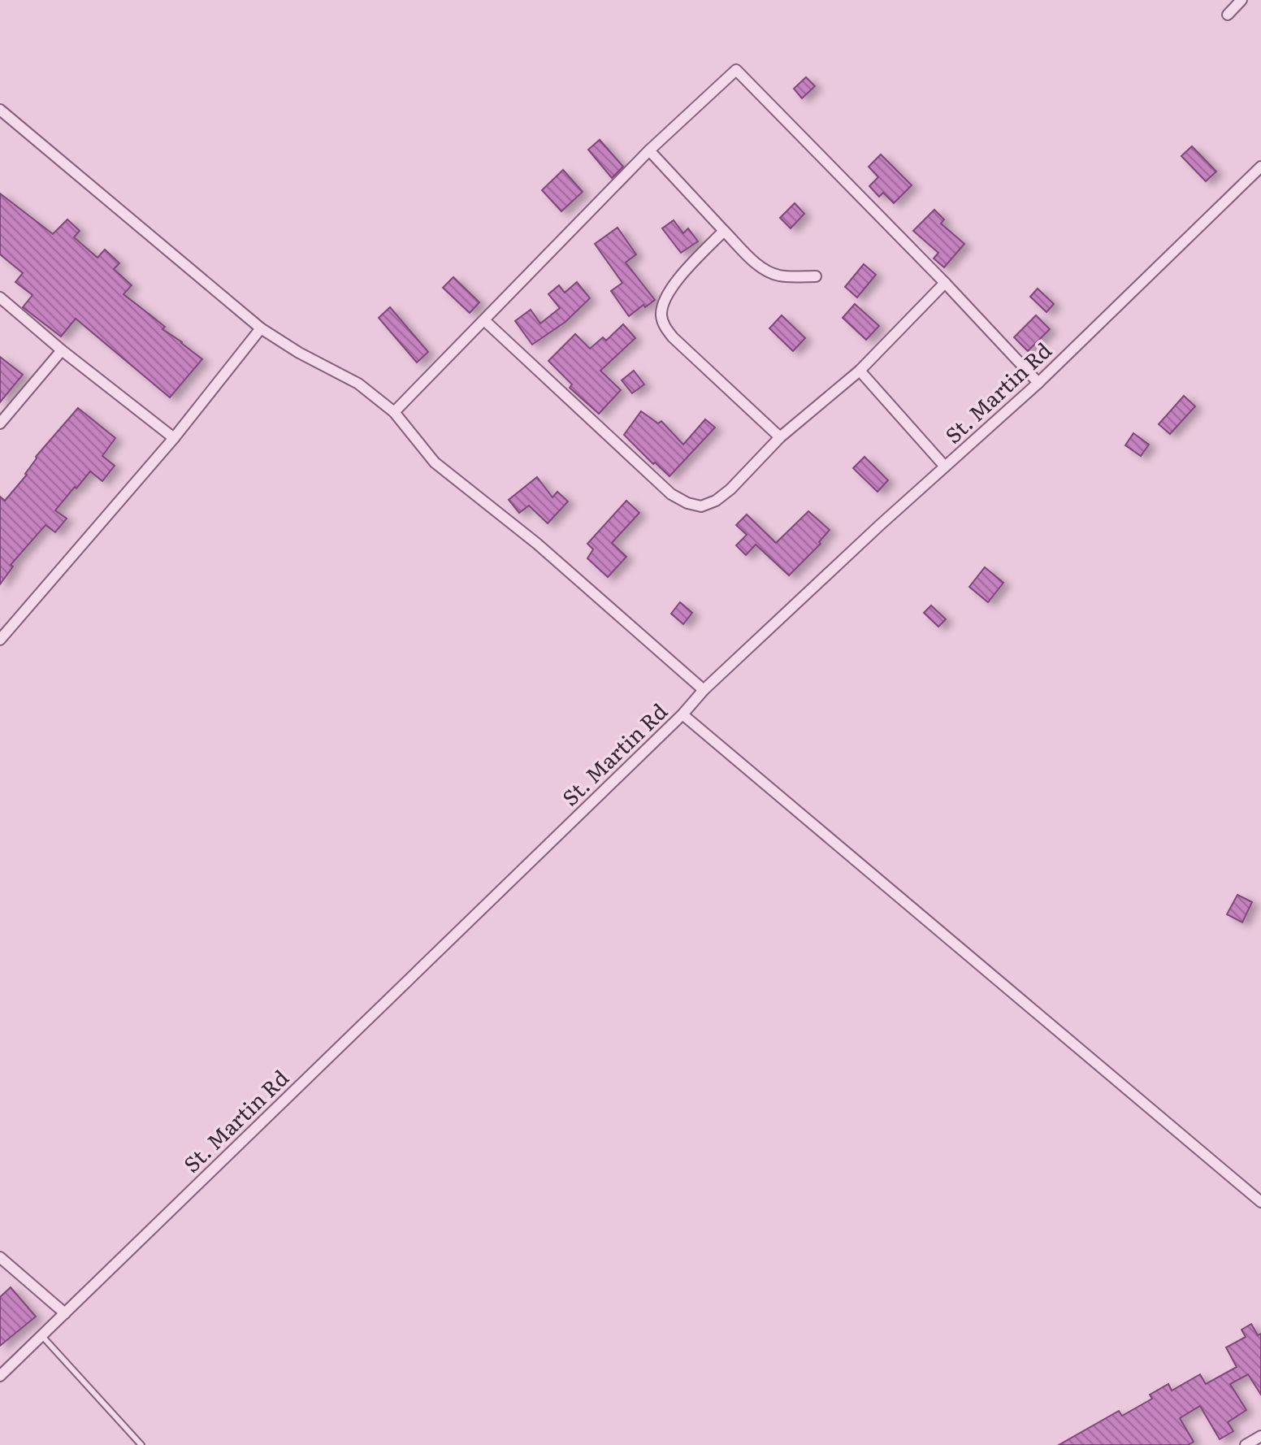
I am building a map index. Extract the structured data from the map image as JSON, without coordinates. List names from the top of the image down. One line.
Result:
{"streets":{"street":["St. Martin Rd"]}}
